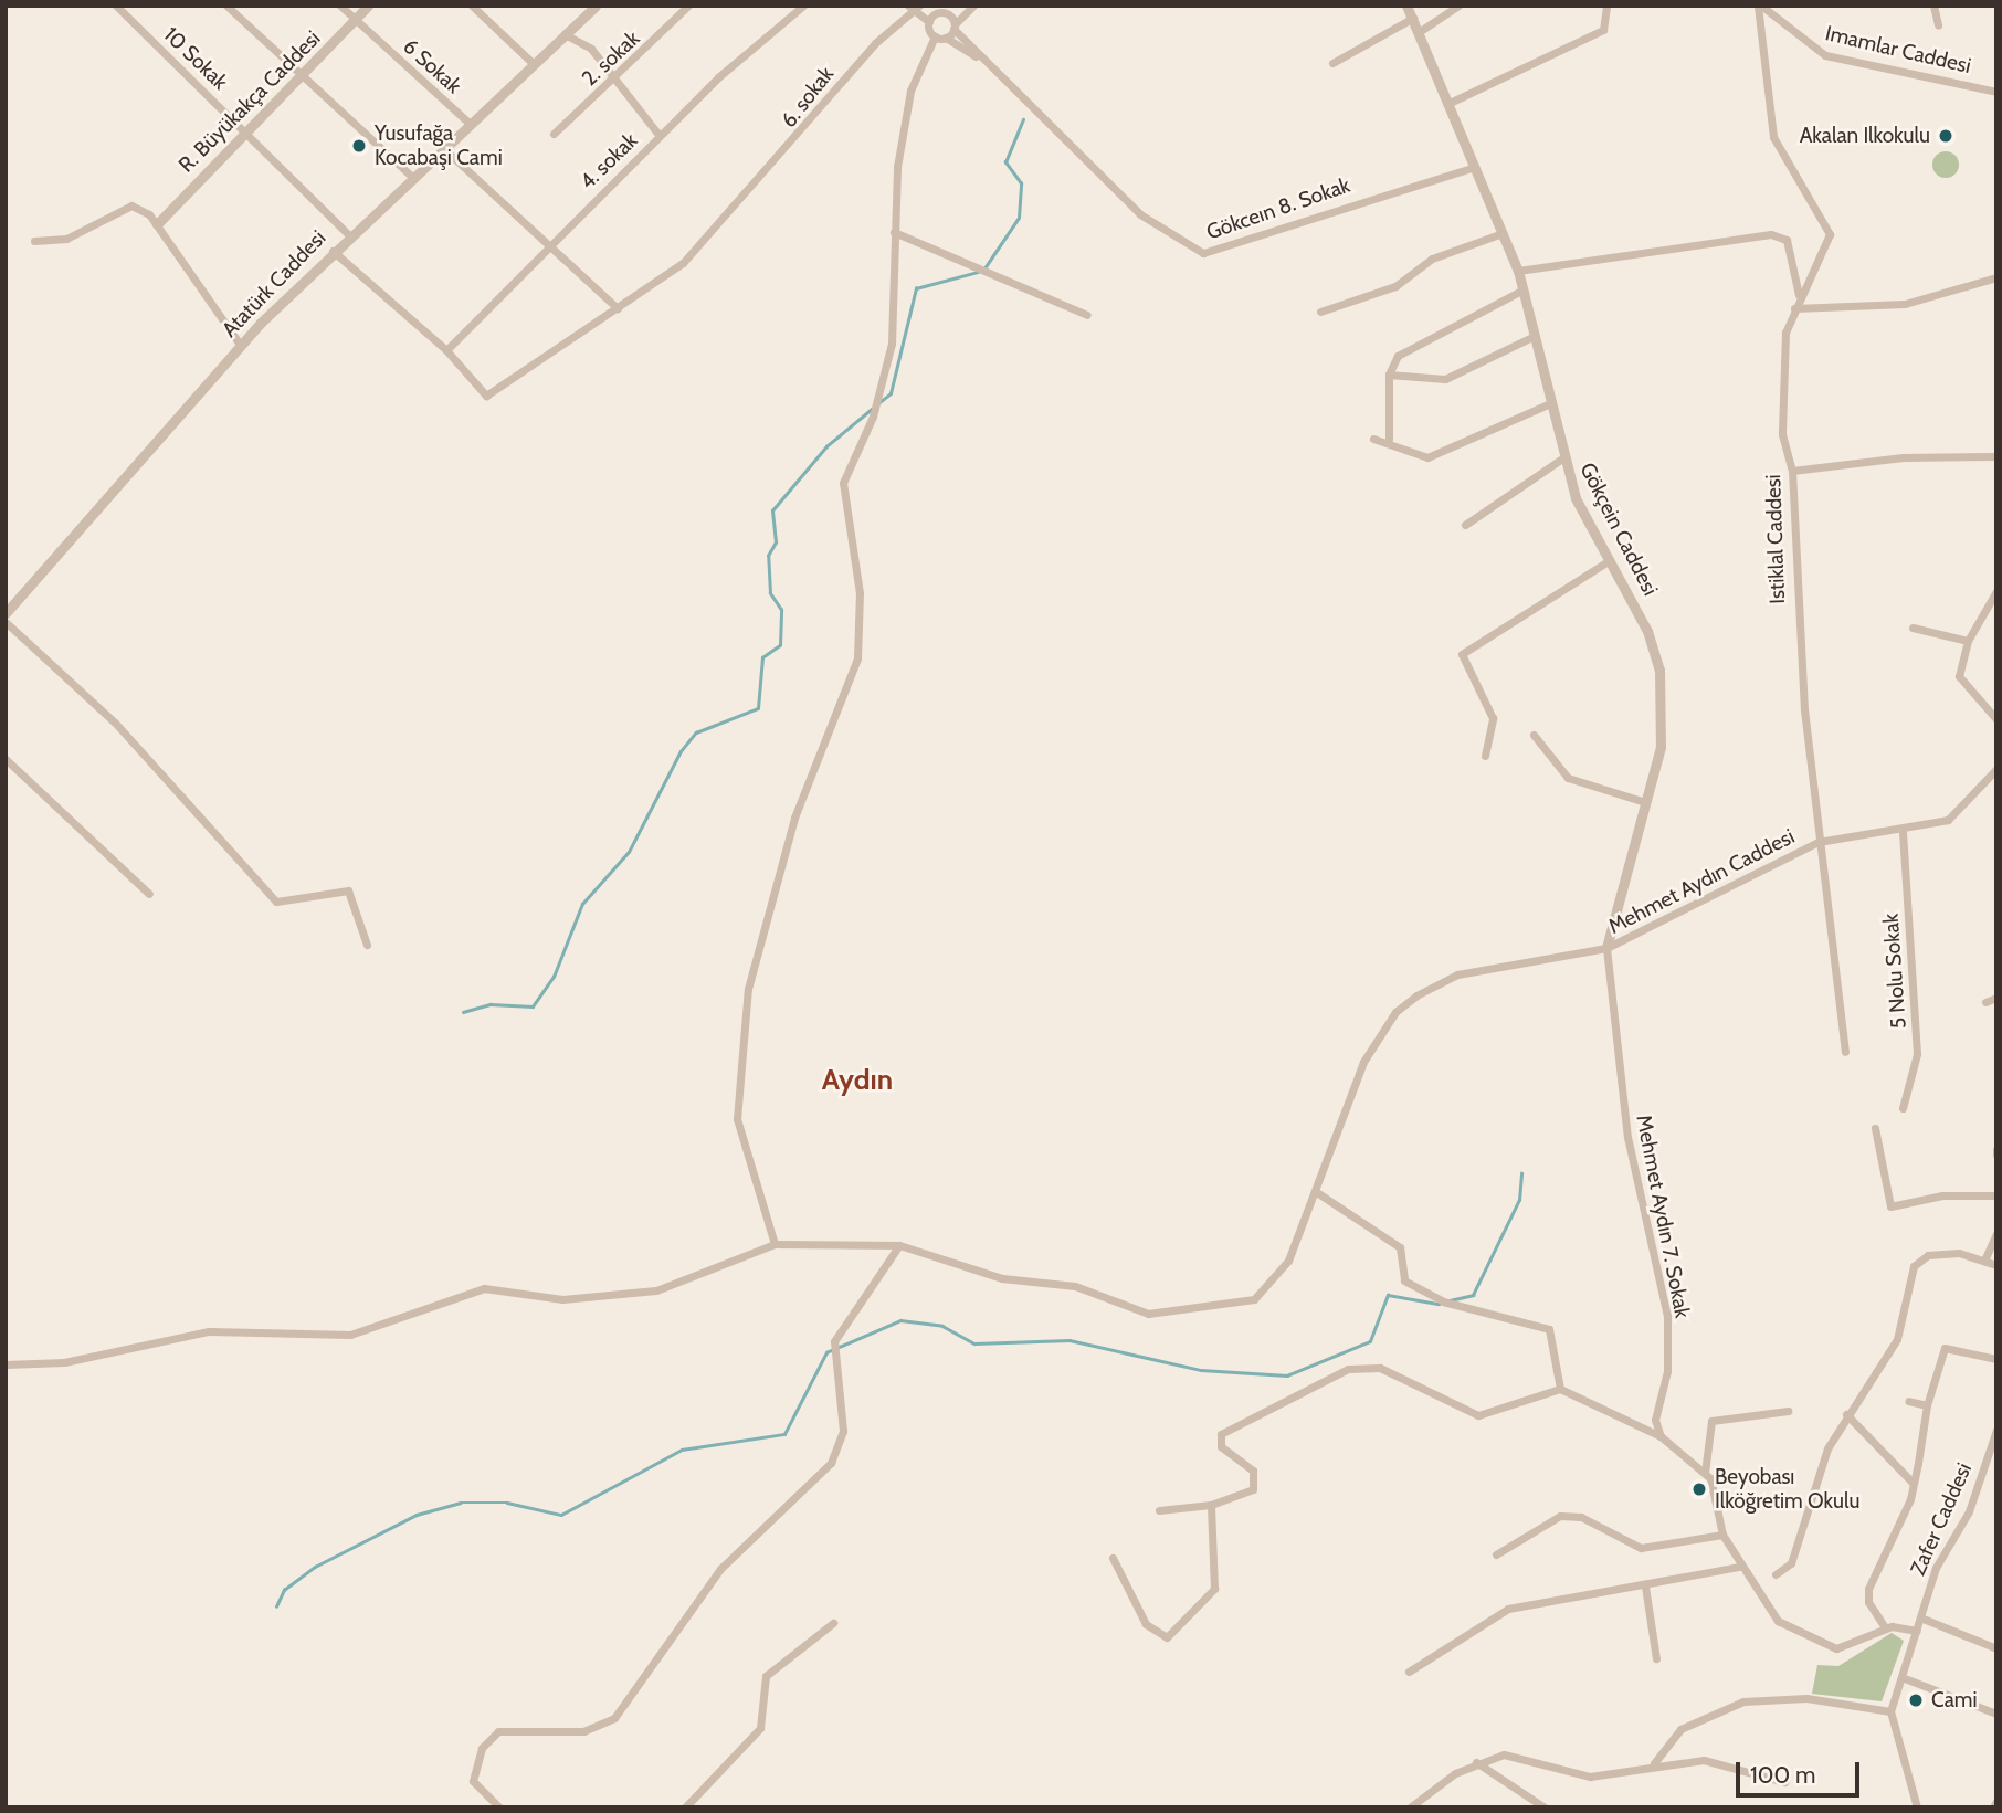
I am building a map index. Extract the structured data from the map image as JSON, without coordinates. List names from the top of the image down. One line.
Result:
{"streets":{"street":["Imamlar Caddesi","10 Sokak","2. sokak","6 Sokak","6. sokak","R. Büyükakça Caddesi","4. sokak","Gökceın 8. Sokak","Atatürk Caddesi","Gökçein Caddesi","Istiklal Caddesi","Mehmet Aydın Caddesi","5 Nolu Sokak","Mehmet Aydın 7. Sokak","Zafer Caddesi"]},"crossings":[["Imamlar Caddesi","Istiklal Caddesi"],["10 Sokak","R. Büyükakça Caddesi"],["10 Sokak","Atatürk Caddesi"],["6 Sokak","R. Büyükakça Caddesi"],["6 Sokak","Atatürk Caddesi"],["6. sokak","4. sokak"],["Gökceın 8. Sokak","Gökçein Caddesi"],["Gökçein Caddesi","Mehmet Aydın Caddesi"],["Gökçein Caddesi","Mehmet Aydın 7. Sokak"],["Istiklal Caddesi","Mehmet Aydın Caddesi"],["Mehmet Aydın Caddesi","5 Nolu Sokak"],["Mehmet Aydın Caddesi","Mehmet Aydın 7. Sokak"]],"districts":["Aydın"],"places":["Akalan Ilkokulu","Yusufağa Kocabaşi Cami","Beyobası Ilköğretim Okulu","Cami"],"scale_bar":"100 m"}
